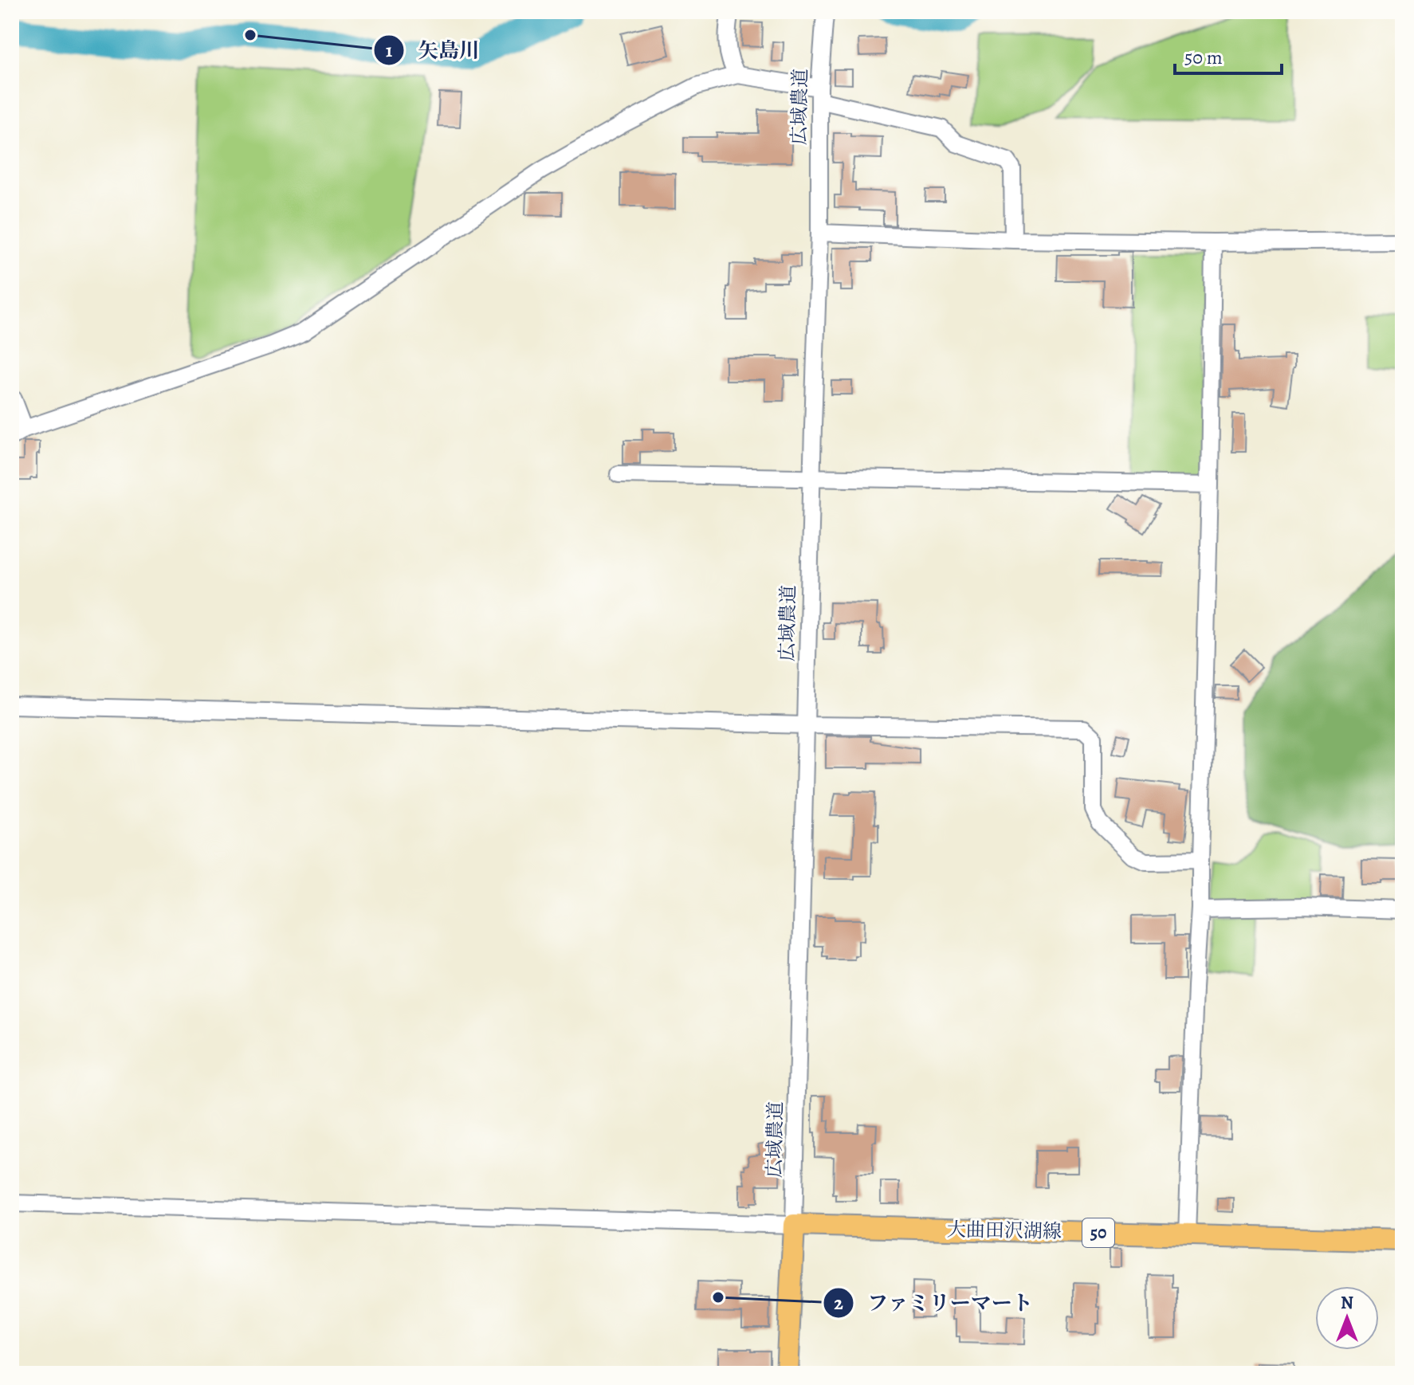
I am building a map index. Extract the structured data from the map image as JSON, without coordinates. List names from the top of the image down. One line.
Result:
{"streets":{"main road":["大曲田沢湖線","50"],"street":["広域農道"]},"crossings":[["広域農道","大曲田沢湖線"]],"places":["矢島川","ファミリーマート"],"scale_bar":"50 m","north":"top"}
